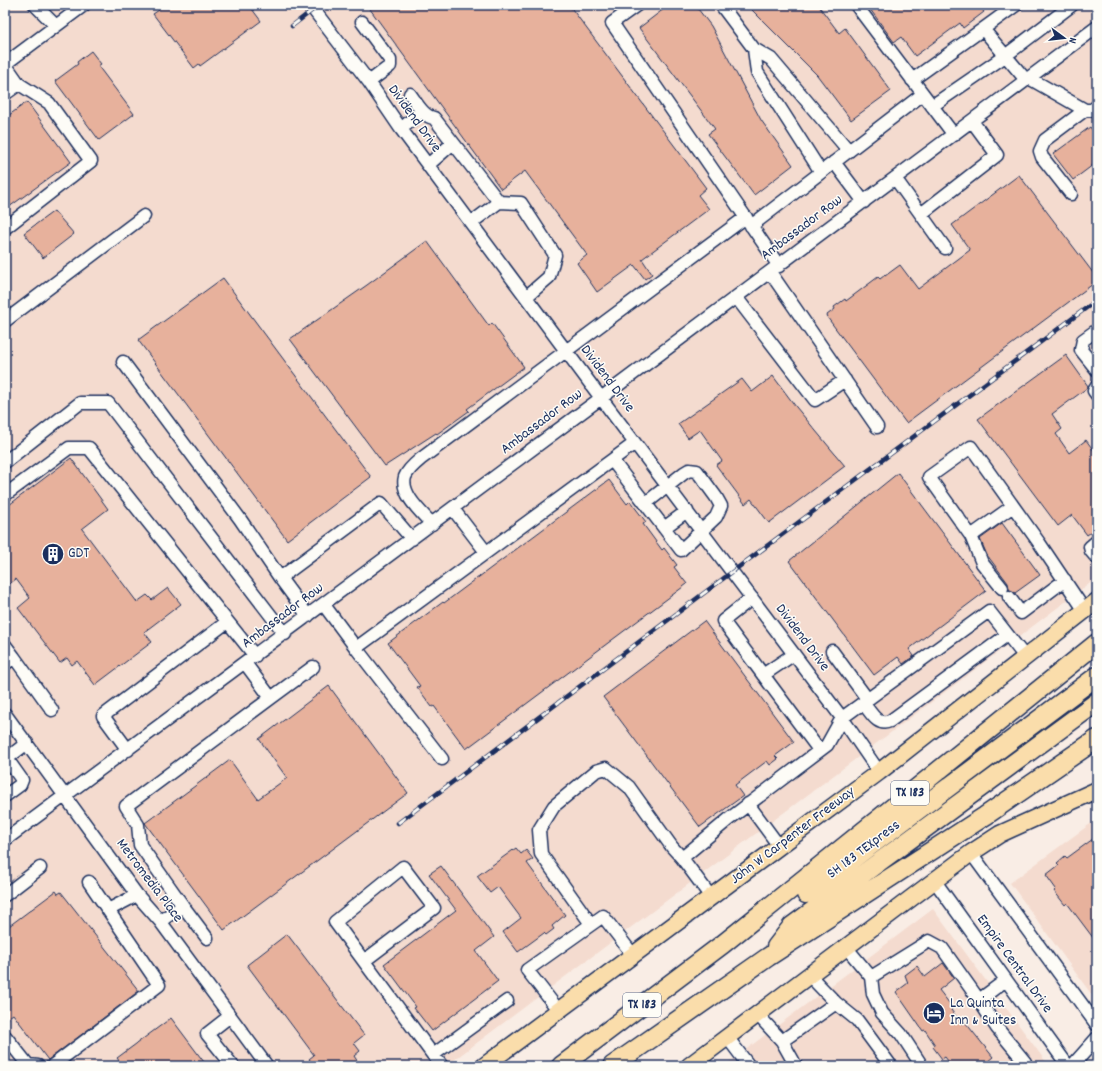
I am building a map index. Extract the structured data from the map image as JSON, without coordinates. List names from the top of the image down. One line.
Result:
{"streets":{"highway":["TX 183","SH 183 TEXpress"],"main road":["John W Carpenter Freeway"],"street":["Dividend Drive","Ambassador Row","Metromedia Place","Empire Central Drive"]},"crossings":[["Dividend Drive","Ambassador Row"],["Dividend Drive","John W Carpenter Freeway"],["Ambassador Row","Metromedia Place"],["TX 183","SH 183 TEXpress"]],"places":{"building":["GDT"],"hotel":["La Quinta Inn & Suites"]},"north":"right"}
